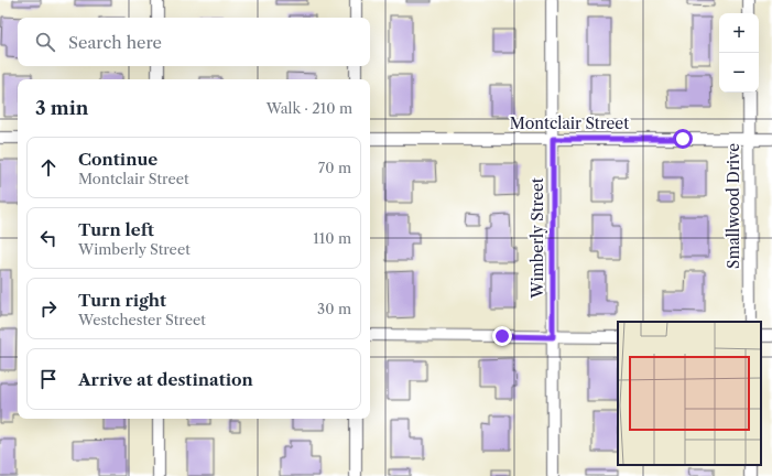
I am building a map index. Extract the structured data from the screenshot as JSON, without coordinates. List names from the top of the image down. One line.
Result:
{"streets":{"street":["Montclair Street","Smallwood Drive","Wimberly Street"]},"crossings":[["Montclair Street","Smallwood Drive"],["Montclair Street","Wimberly Street"]],"page":{"map_buttons":["+","−"],"search":"Search here","heading":["3 min","Walk · 210 m"],"list":[["Continue","Montclair Street","70 m"],["Turn left","Wimberly Street","110 m"],["Turn right","Westchester Street","30 m"],"Arrive at destination"]}}
